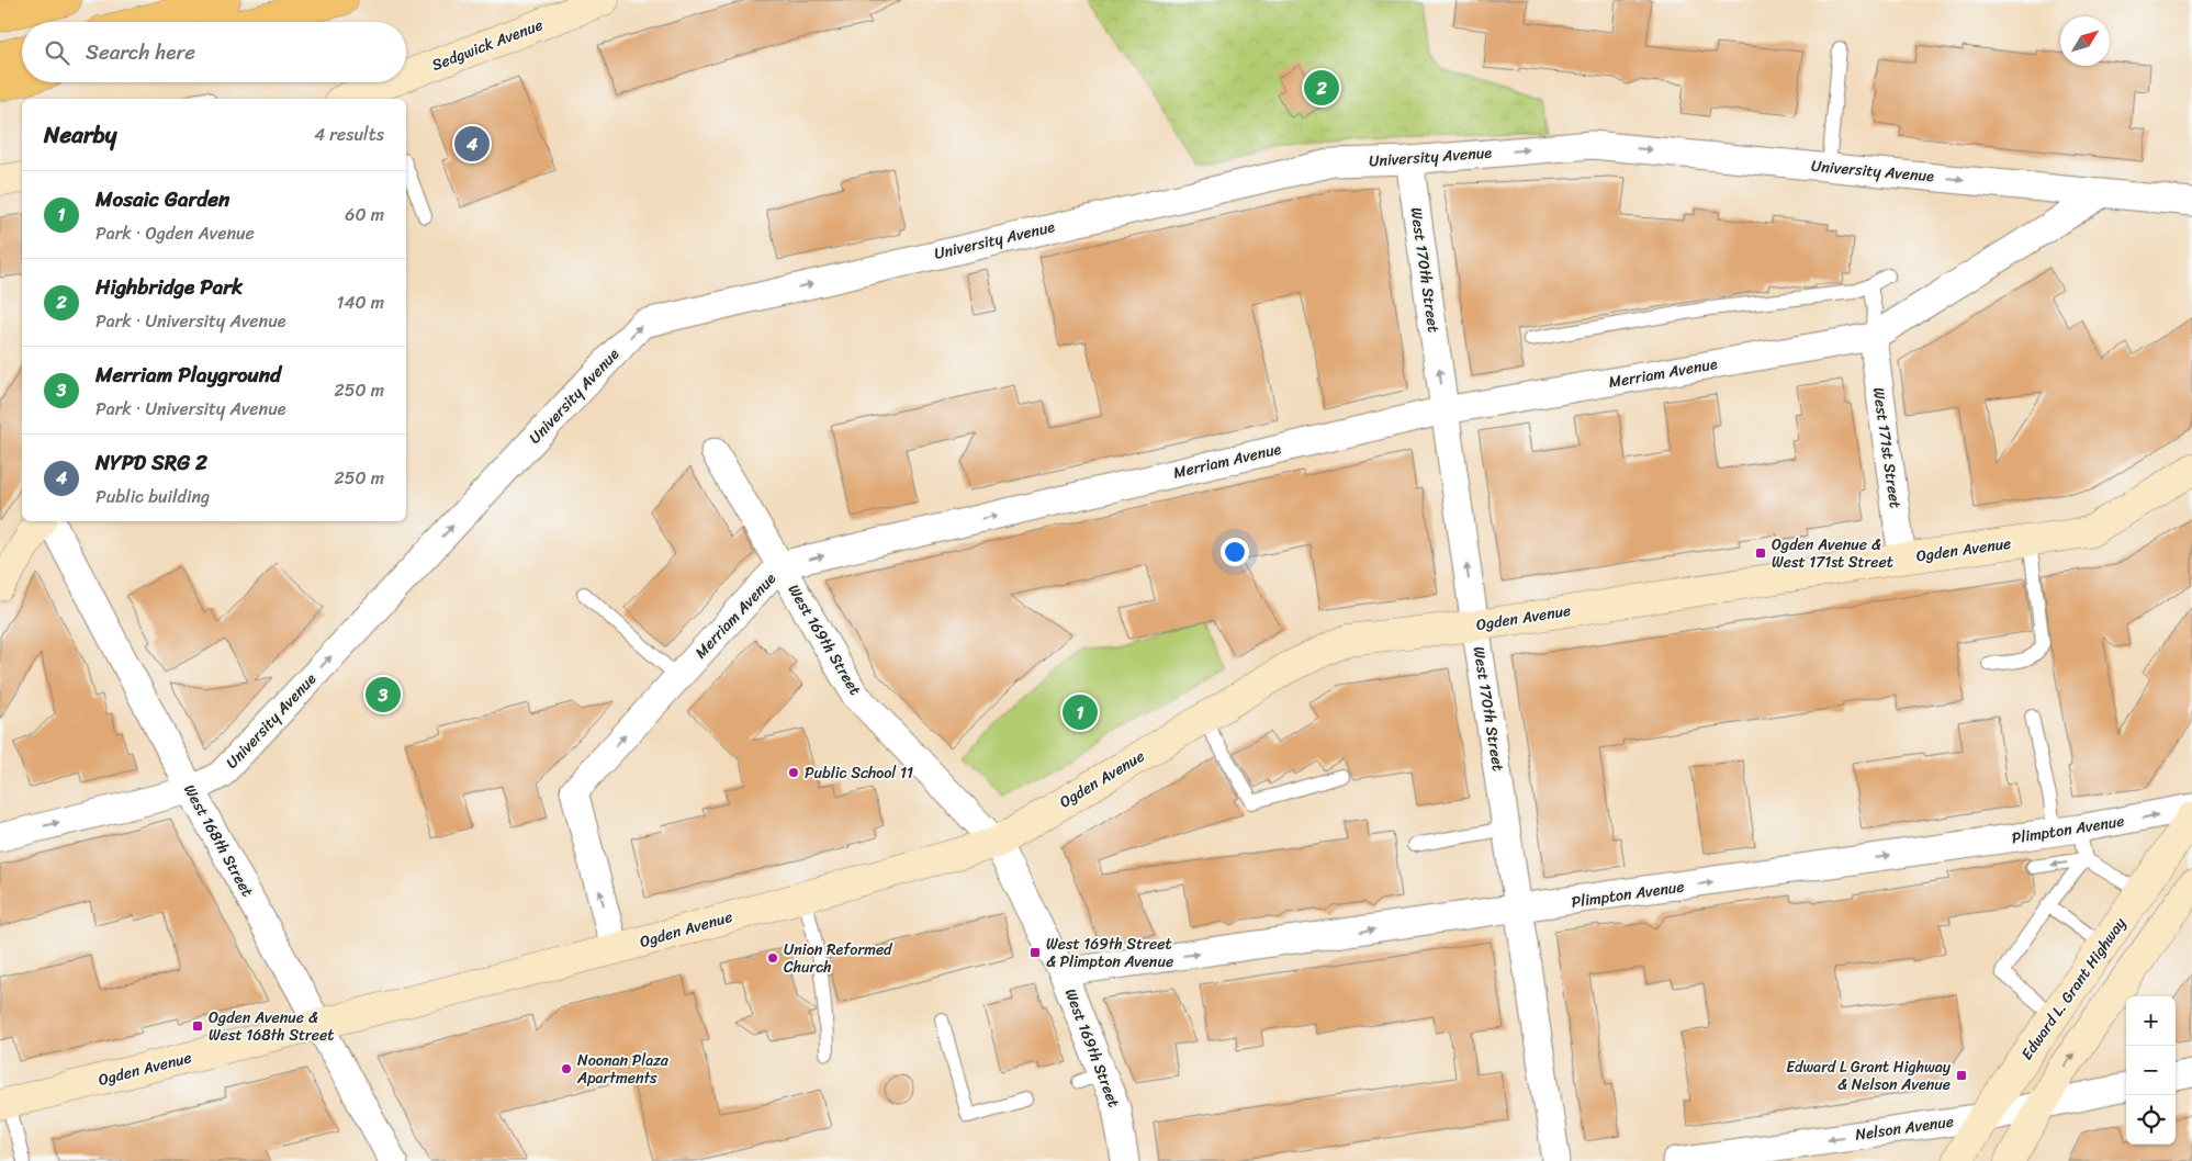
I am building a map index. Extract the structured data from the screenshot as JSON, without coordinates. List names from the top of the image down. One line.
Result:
{"streets":{"street":["Sedgwick Avenue","University Avenue","West 170th Street","Merriam Avenue","West 171st Street","Ogden Avenue","West 169th Street","Plimpton Avenue","West 168th Street","Edward L. Grant Highway","Nelson Avenue"]},"crossings":[["University Avenue","West 170th Street"],["University Avenue","Merriam Avenue"],["University Avenue","West 168th Street"],["West 170th Street","Merriam Avenue"],["West 170th Street","Ogden Avenue"],["West 170th Street","Plimpton Avenue"],["Merriam Avenue","West 171st Street"],["Merriam Avenue","Ogden Avenue"],["Merriam Avenue","West 169th Street"],["West 171st Street","Ogden Avenue"],["Ogden Avenue","West 169th Street"],["Ogden Avenue","West 168th Street"],["West 169th Street","Plimpton Avenue"],["Edward L. Grant Highway","Nelson Avenue"]],"one_way":["University Avenue","West 170th Street","Merriam Avenue","Plimpton Avenue","Nelson Avenue"],"places":{"transit":["Ogden Avenue & West 171st Street","West 169th Street & Plimpton Avenue","Ogden Avenue & West 168th Street","Edward L Grant Highway & Nelson Avenue"],"other":["Public School 11","Union Reformed Church","Noonan Plaza Apartments"]},"north":"top right","page":{"search":"Search here","pins":["2","4","3","1"],"heading":["Nearby","4 results"],"list":[{"mark":"1","name":"Mosaic Garden","note":"Park · Ogden Avenue","value":"60 m"},{"mark":"2","name":"Highbridge Park","note":"Park · University Avenue","value":"140 m"},{"mark":"3","name":"Merriam Playground","note":"Park · University Avenue","value":"250 m"},{"mark":"4","name":"NYPD SRG 2","note":"Public building","value":"250 m"}],"map_buttons":["+","−"]}}
